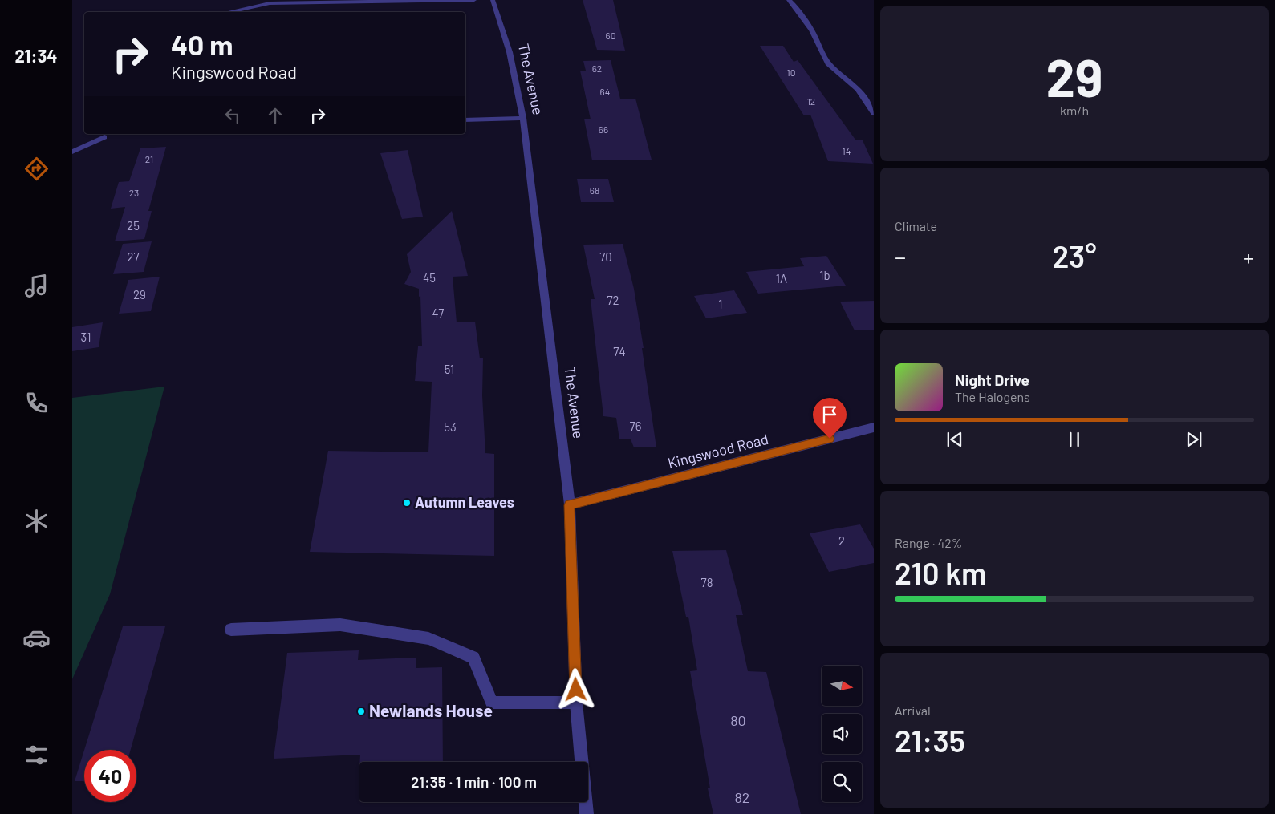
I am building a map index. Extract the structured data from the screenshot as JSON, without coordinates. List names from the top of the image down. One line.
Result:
{"streets":{"street":["The Avenue","Kingswood Road"]},"crossings":[["The Avenue","Kingswood Road"]],"places":["Autumn Leaves","Newlands House"],"house_numbers":["60","62","10","64","12","66","14","21","68","23","25","27","70","1b","45","1A","29","72","1","47","31","74","51","76","53","2","78","80","82"],"north":"right","page":{"tabs":"21:34","tile":[["29","km/h"],"Climate",["Range · 42%","210 km"],["Arrival","21:35"]],"turn":["40 m","Kingswood Road"],"heat":["−","23°","+"],"song":["Night Drive","The Halogens"],"limit":"40","trip":"21:35 · 1 min · 100 m"}}
